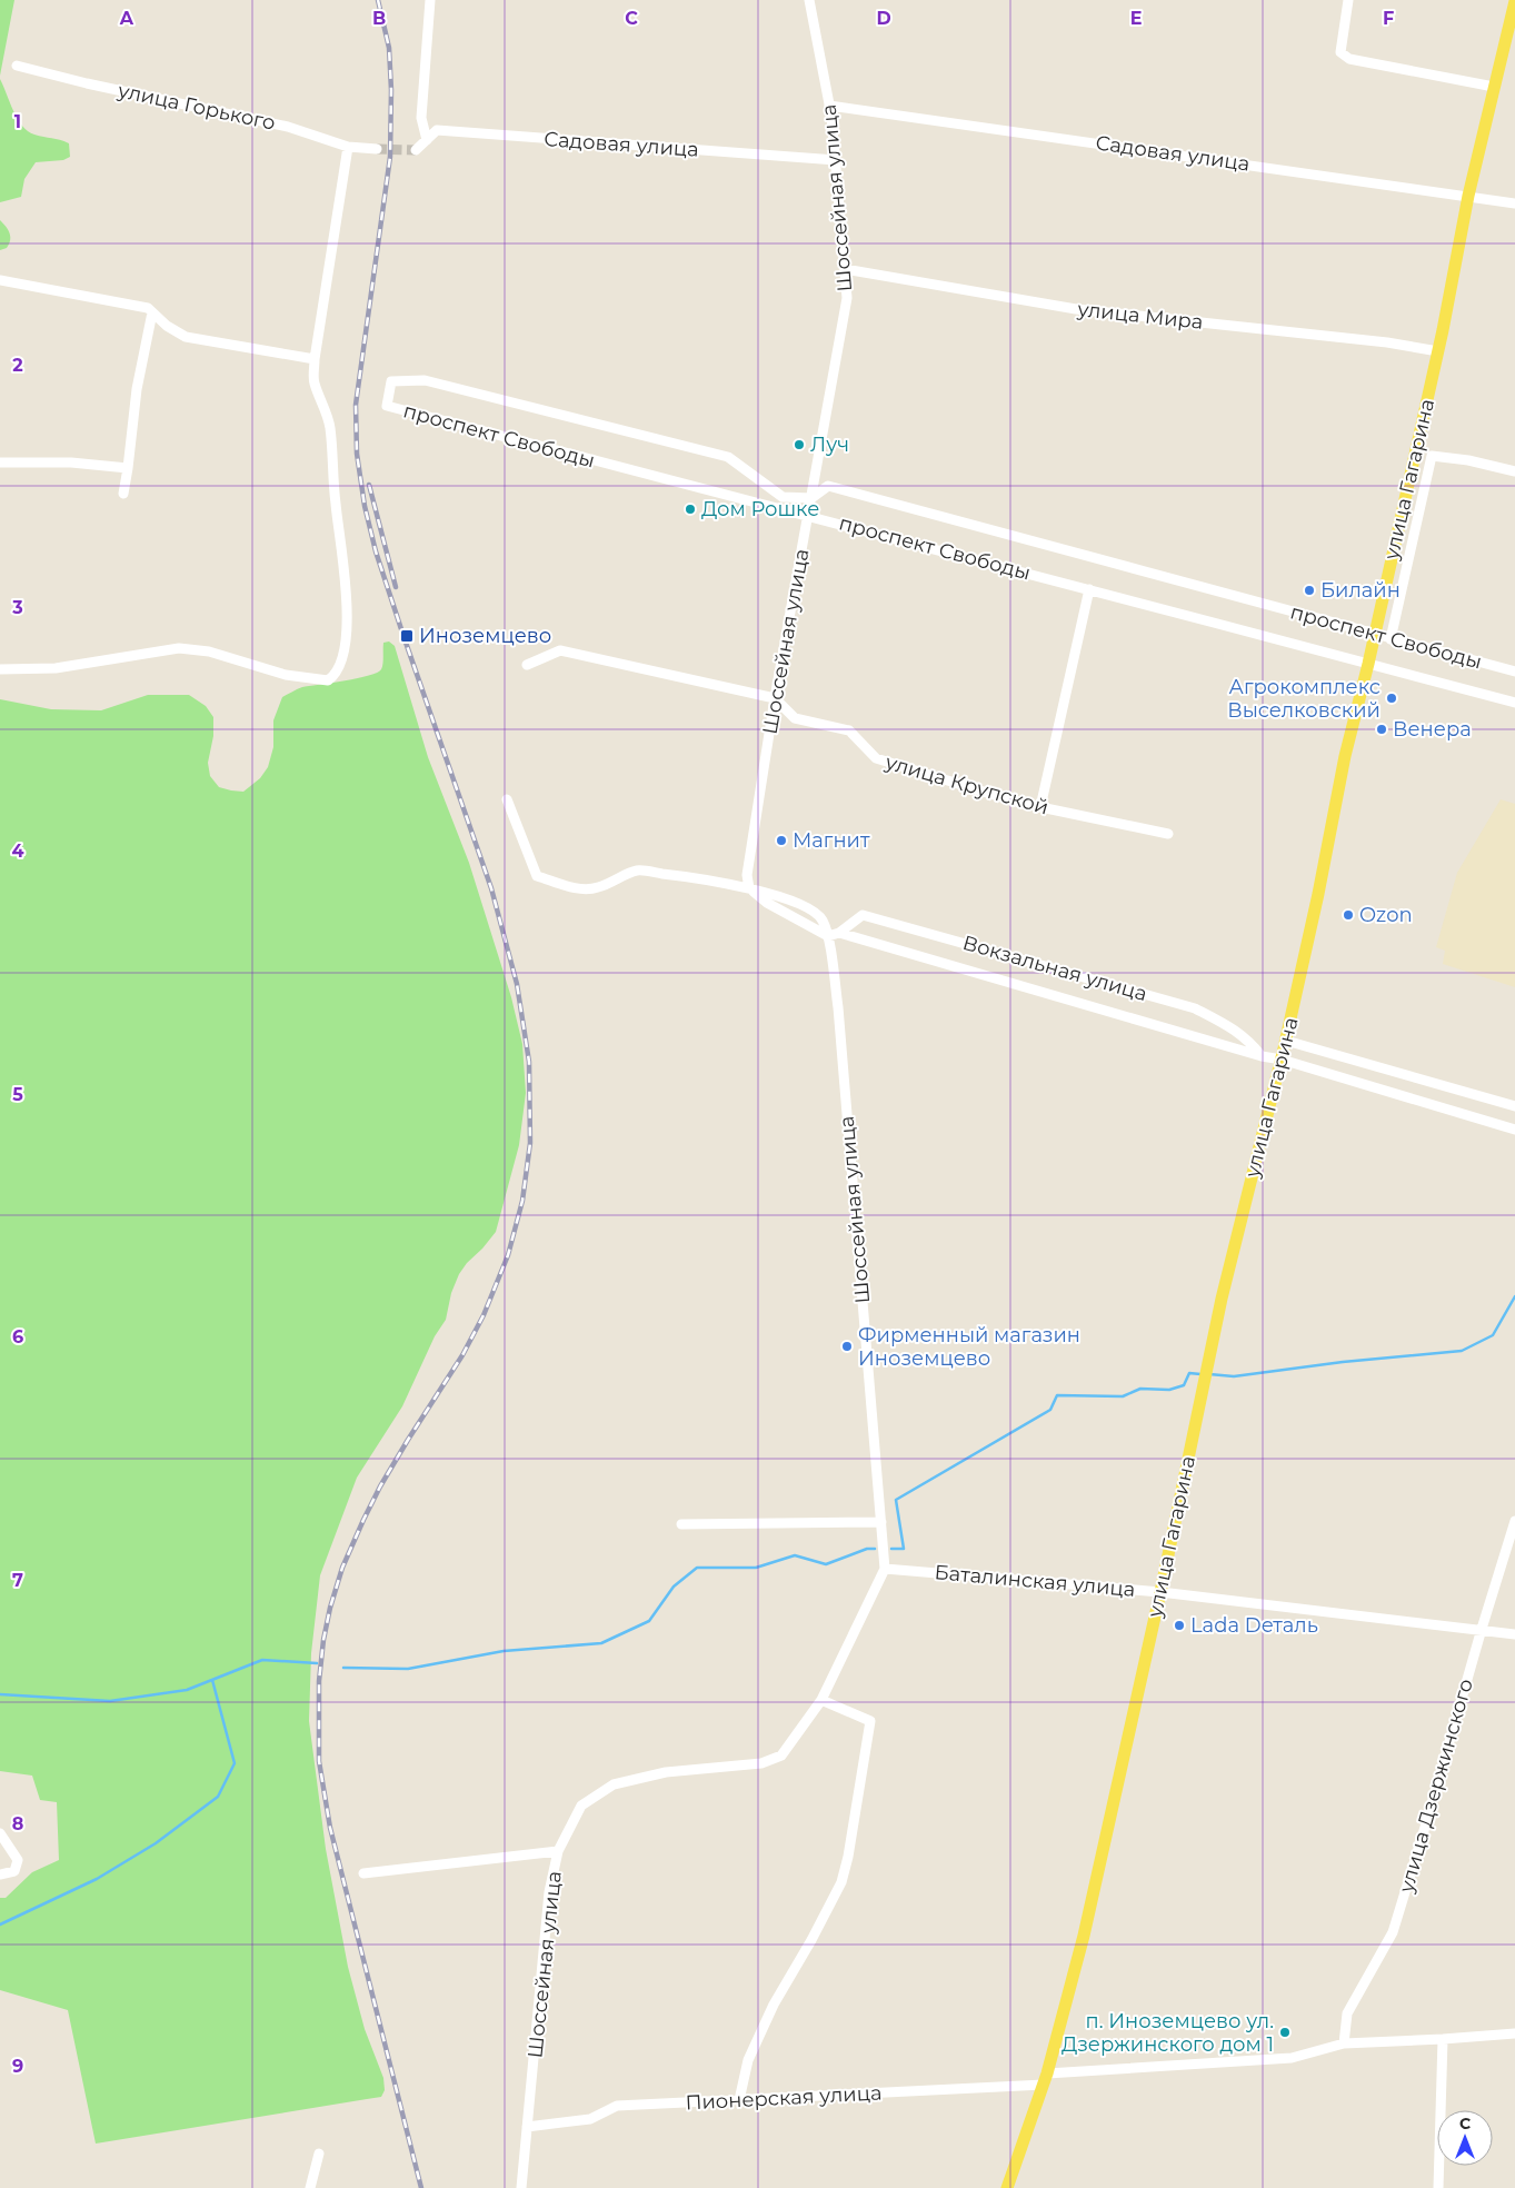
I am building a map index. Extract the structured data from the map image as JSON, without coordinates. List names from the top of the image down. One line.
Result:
{"streets":{"main road":["улица Гагарина"],"street":["улица Горького","Садовая улица","Шоссейная улица","улица Мира","проспект Свободы","улица Крупской","Вокзальная улица","Баталинская улица","улица Дзержинского","Пионерская улица"]},"crossings":[["Садовая улица","Шоссейная улица"],["Садовая улица","улица Гагарина"],["Шоссейная улица","улица Мира"],["Шоссейная улица","проспект Свободы"],["Шоссейная улица","улица Крупской"],["Шоссейная улица","Вокзальная улица"],["Шоссейная улица","Баталинская улица"],["Шоссейная улица","Пионерская улица"],["улица Мира","улица Гагарина"],["проспект Свободы","улица Гагарина"],["улица Гагарина","Вокзальная улица"],["улица Гагарина","Баталинская улица"],["улица Гагарина","Пионерская улица"],["Баталинская улица","улица Дзержинского"],["улица Дзержинского","Пионерская улица"]],"places":{"other":["Луч","Дом Рошке","Билайн","Агрокомплекс Выселковский","Венера","Магнит","Ozon","Фирменный магазин Иноземцево","Lada Dеталь","п. Иноземцево ул. Дзержинского дом 1"],"transit":["Иноземцево"]},"north":"top","grid":{"columns":["A","B","C","D","E","F"],"rows":["1","2","3","4","5","6","7","8","9"]}}
